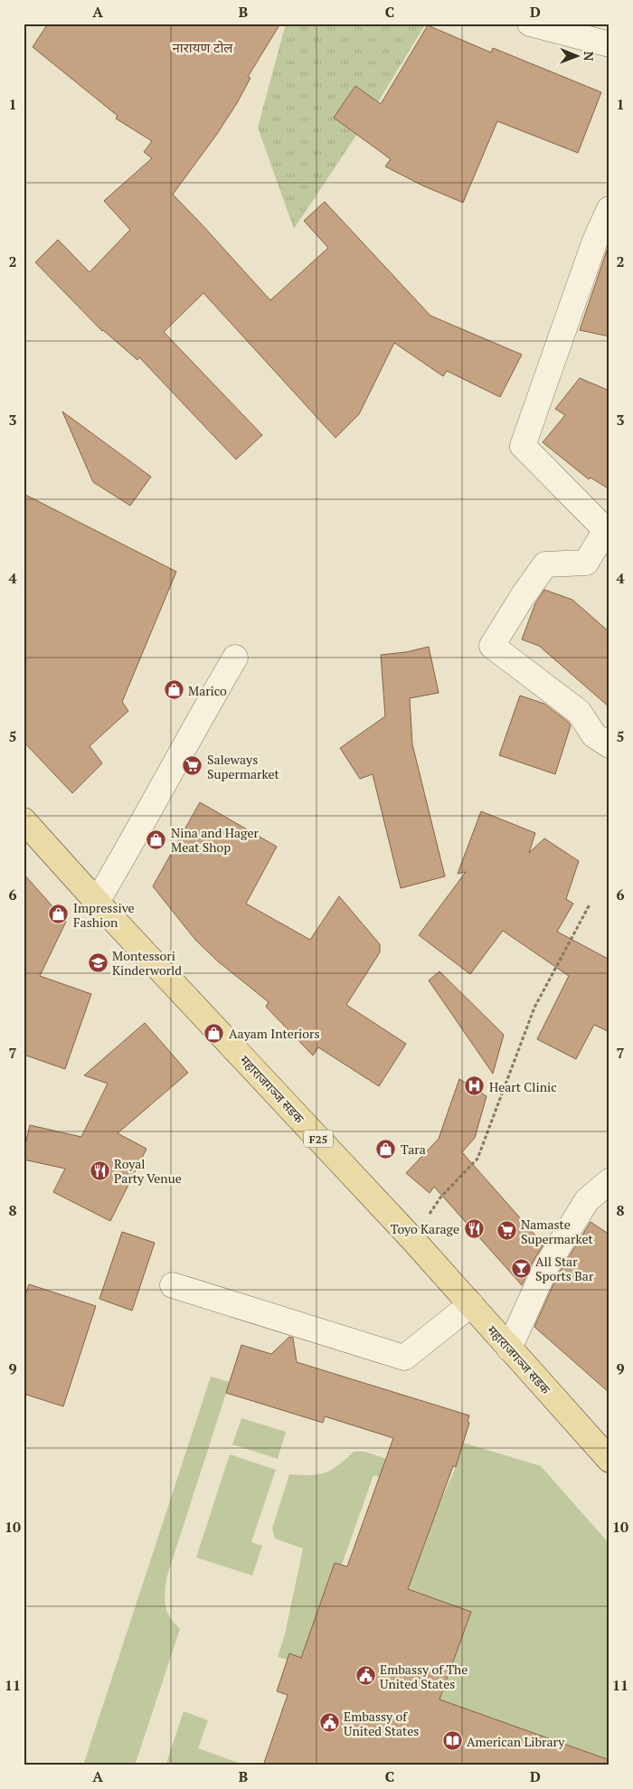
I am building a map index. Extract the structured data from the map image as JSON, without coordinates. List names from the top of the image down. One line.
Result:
{"streets":{"main road":["महाराजगञ्ज सडक","F25"]},"districts":["नारायण टोल"],"places":{"shop":["Marico","Nina and Hager Meat Shop","Impressive Fashion","Aayam Interiors","Tara"],"supermarket":["Saleways Supermarket","Namaste Supermarket"],"school or university":["Montessori Kinderworld"],"hospital":["Heart Clinic"],"restaurant":["Royal Party Venue","Toyo Karage"],"bar":["All Star Sports Bar"],"public building":["Embassy of The United States","Embassy of United States"],"library":["American Library"]},"north":"right","grid":{"columns":["A","B","C","D"],"rows":["1","2","3","4","5","6","7","8","9","10","11"]}}
